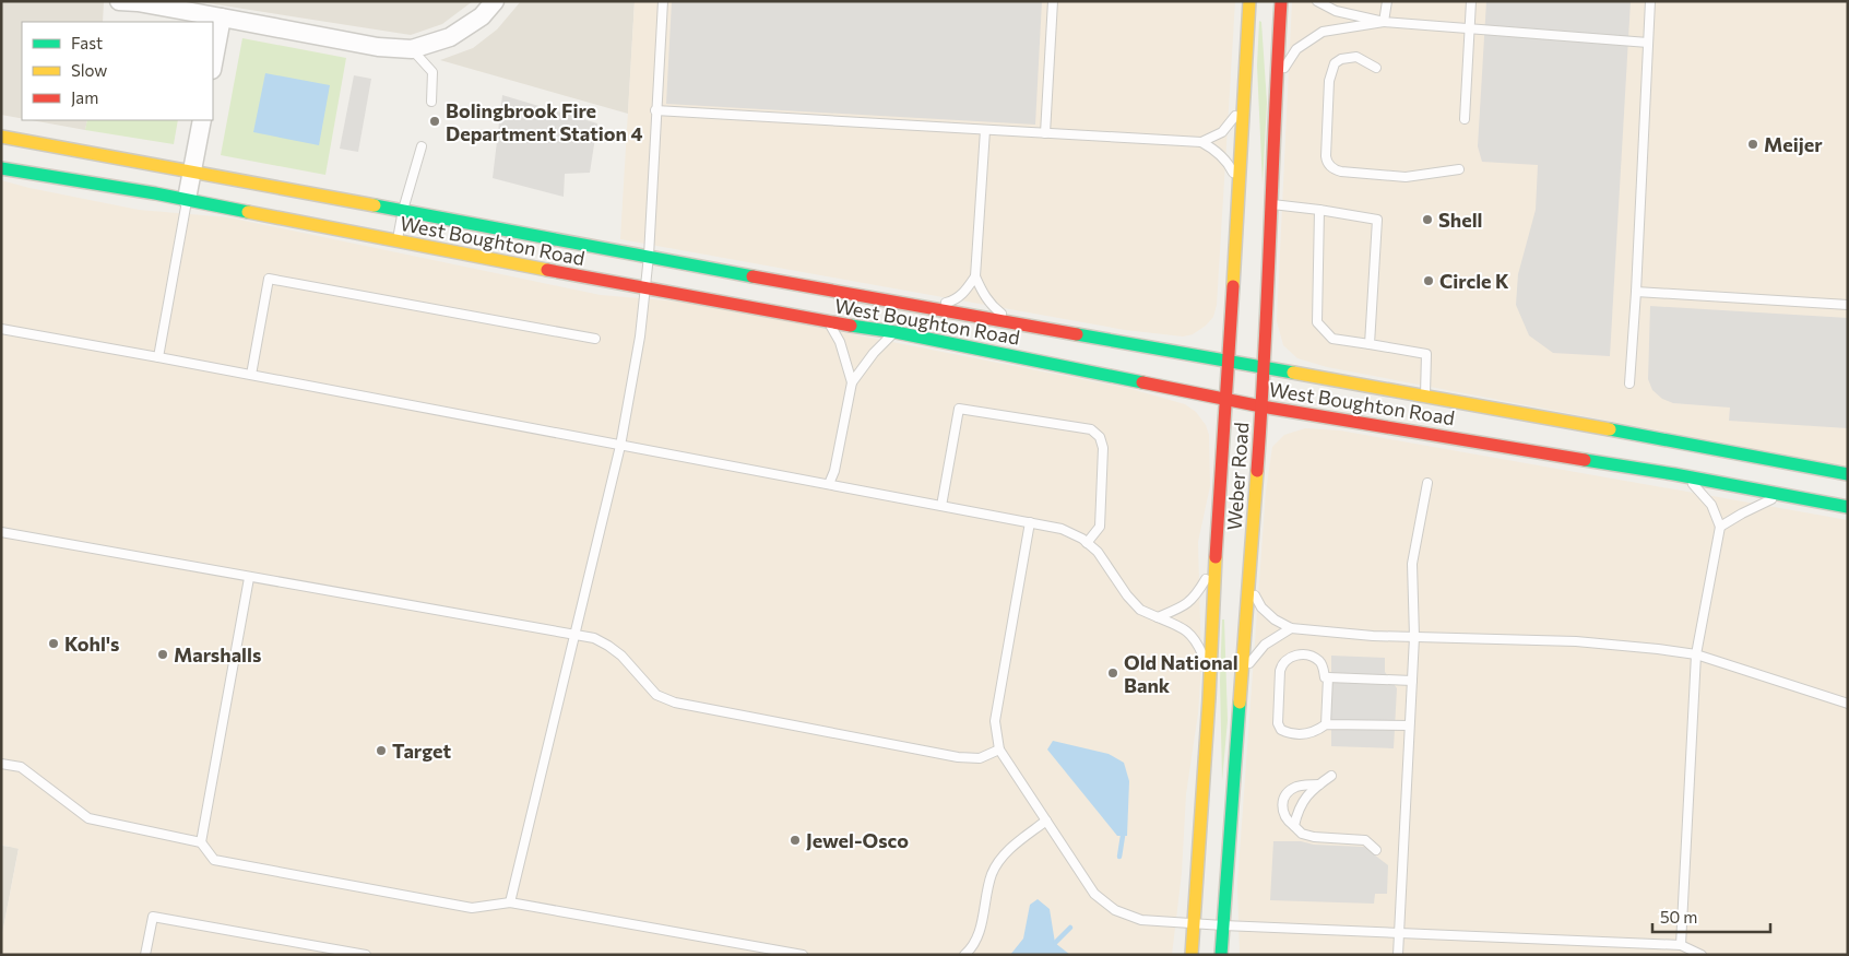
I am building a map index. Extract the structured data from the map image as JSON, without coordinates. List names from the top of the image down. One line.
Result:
{"streets":{"main road":["West Boughton Road","Weber Road"]},"crossings":[["West Boughton Road","Weber Road"]],"places":["Bolingbrook Fire Department Station 4","Meijer","Shell","Circle K","Kohl's","Marshalls","Old National Bank","Target","Jewel-Osco"],"legend":["Fast","Slow","Jam"],"scale_bar":"50 m"}
